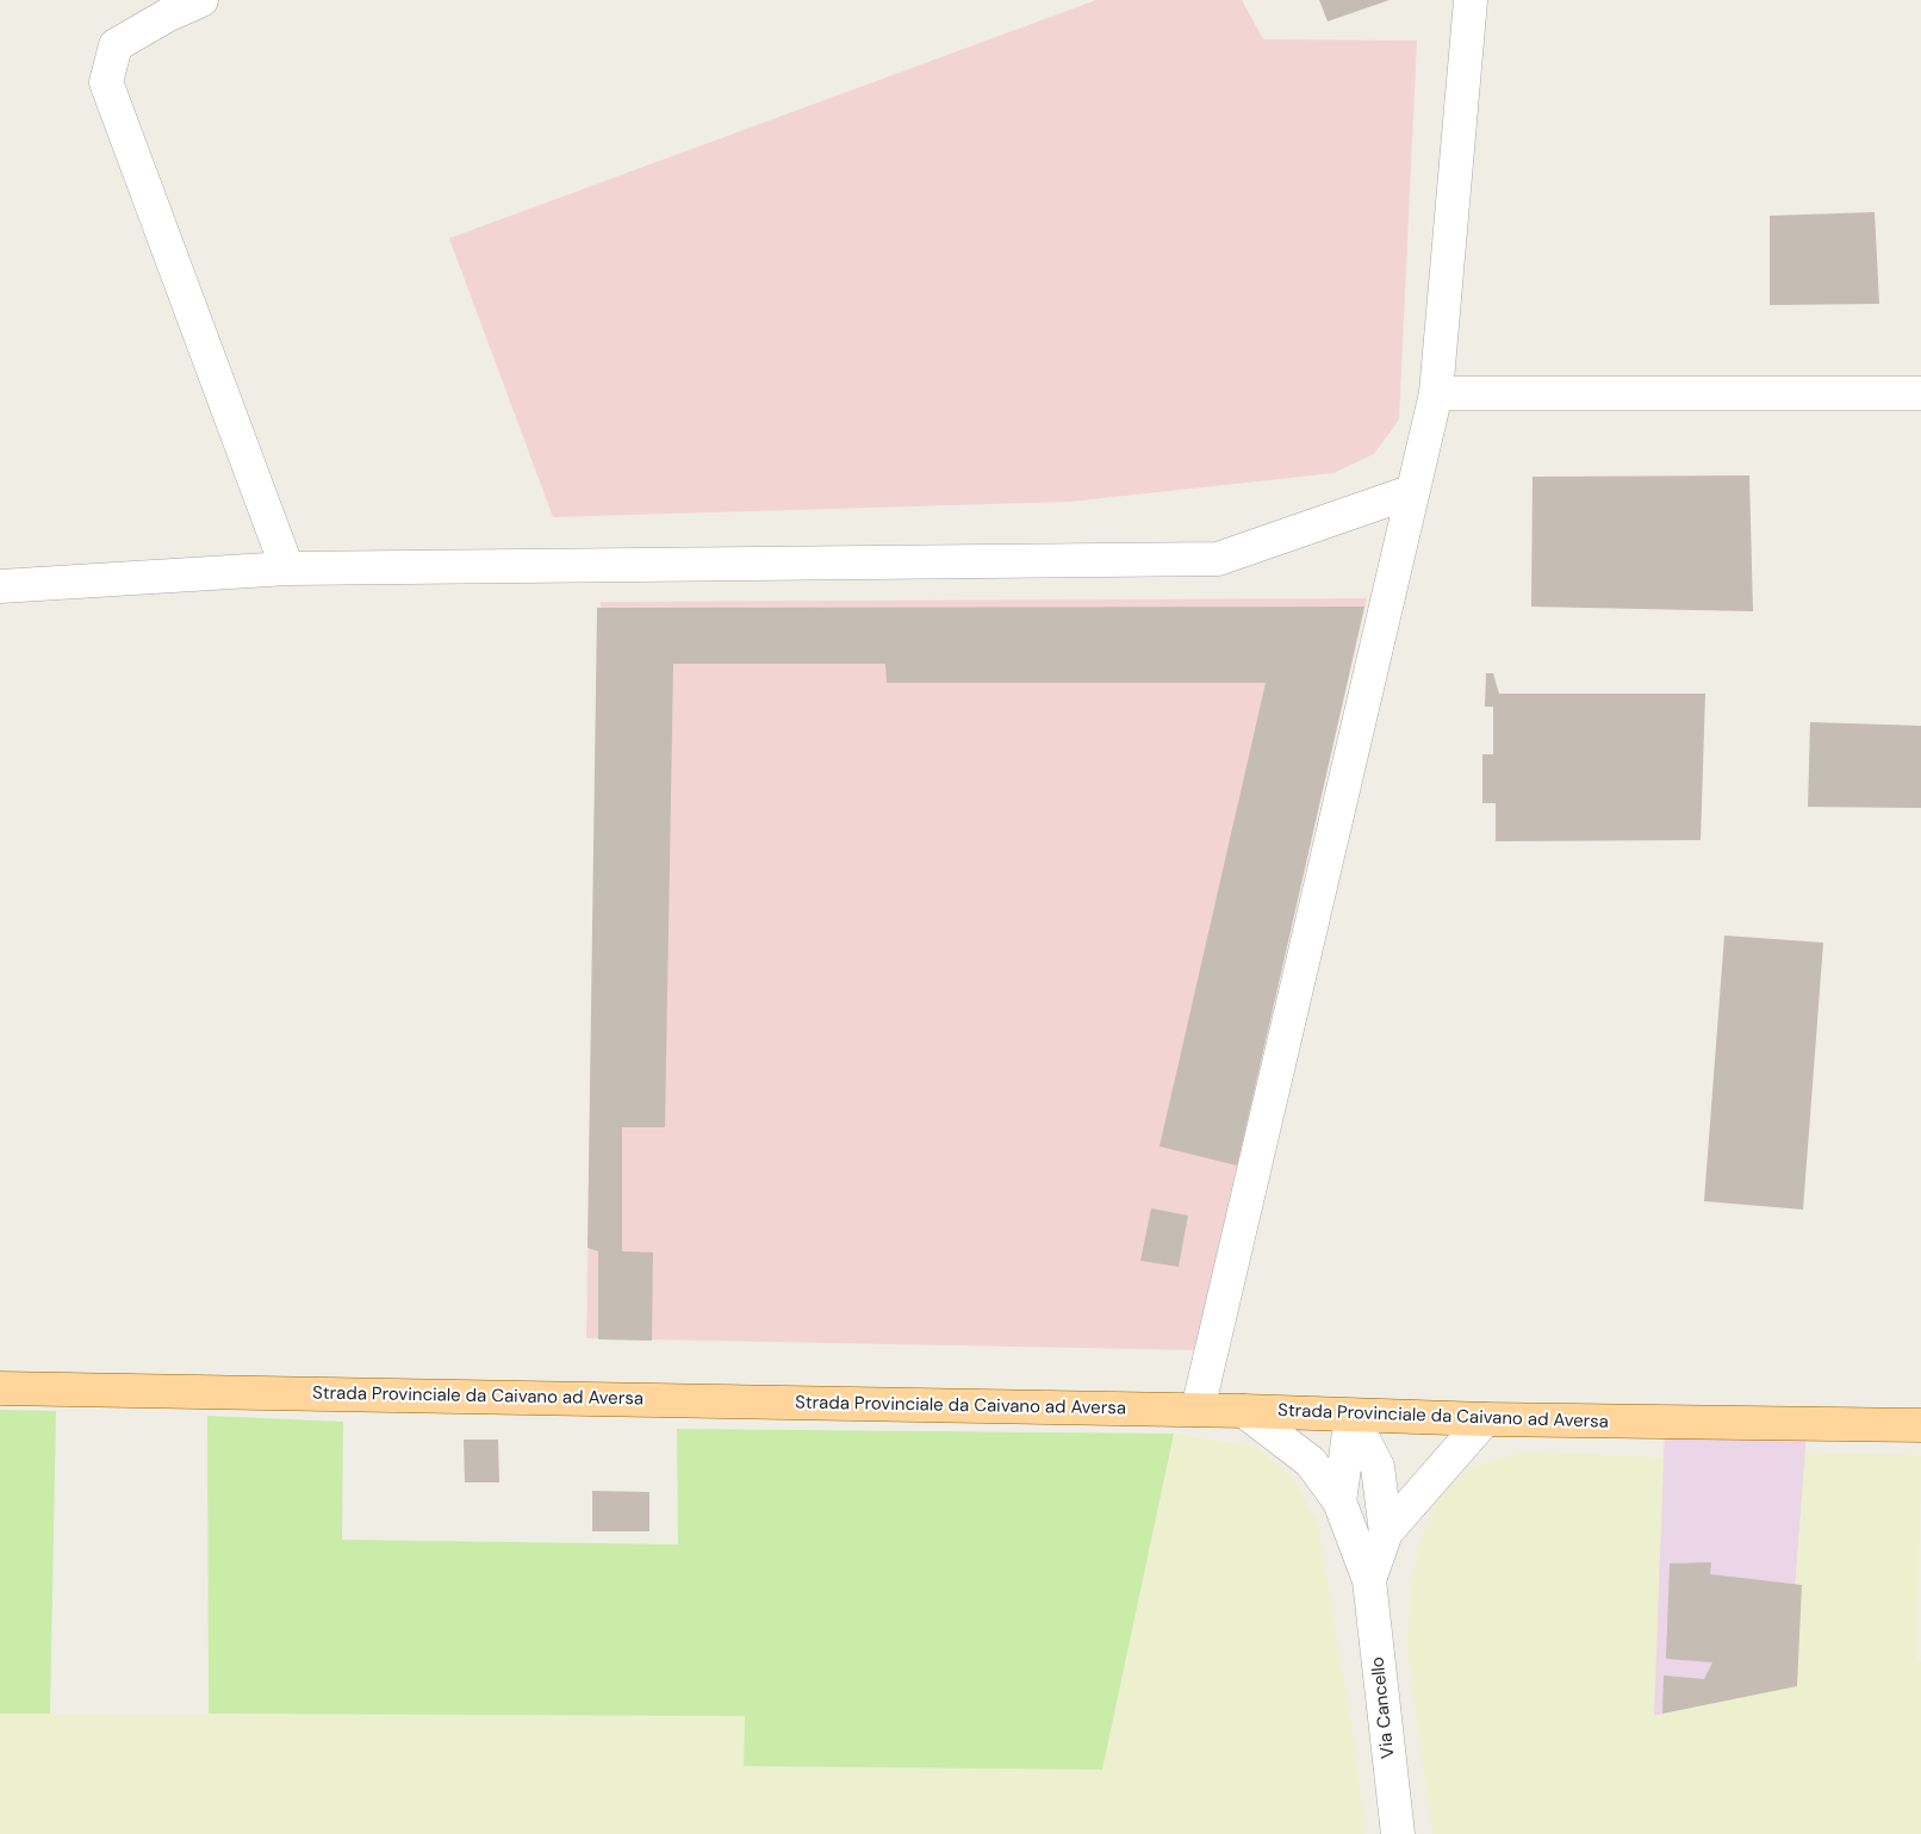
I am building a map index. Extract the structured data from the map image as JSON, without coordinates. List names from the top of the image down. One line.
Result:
{"streets":{"main road":["Strada Provinciale da Caivano ad Aversa"],"street":["Via Cancello"]}}
